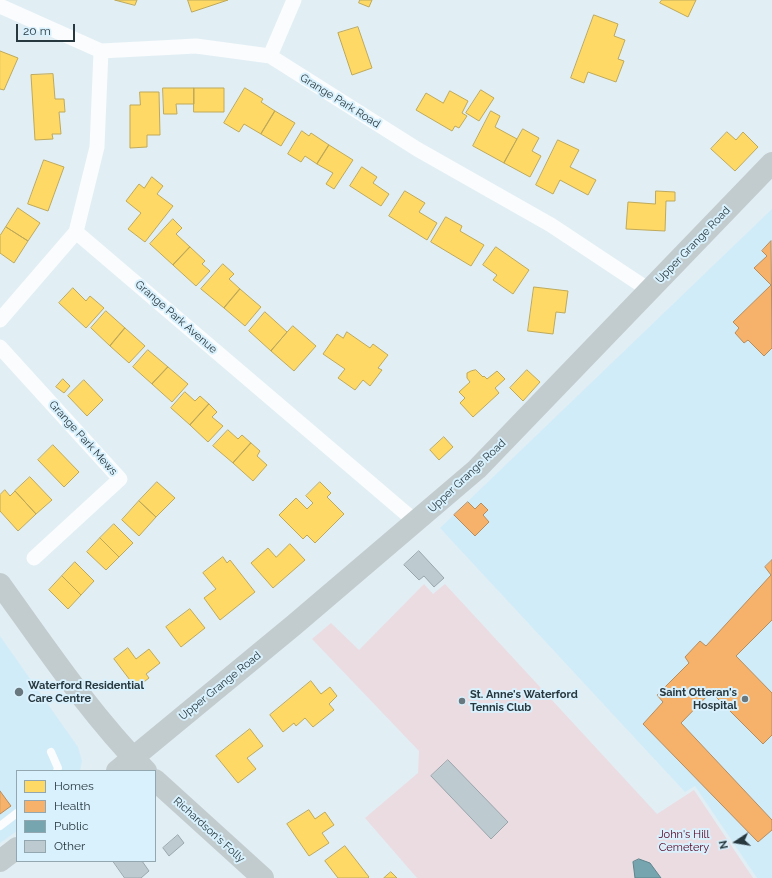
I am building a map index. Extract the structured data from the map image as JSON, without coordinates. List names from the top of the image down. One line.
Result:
{"streets":{"street":["Grange Park Road","Upper Grange Road","Grange Park Avenue","Grange Park Mews","Richardson's Folly"]},"crossings":[["Grange Park Road","Upper Grange Road"],["Upper Grange Road","Grange Park Avenue"]],"parks":["John's Hill Cemetery"],"places":["Waterford Residential Care Centre","Saint Otteran's Hospital","St. Anne's Waterford Tennis Club"],"legend":["Homes","Health","Public","Other"],"scale_bar":"20 m","north":"left"}
